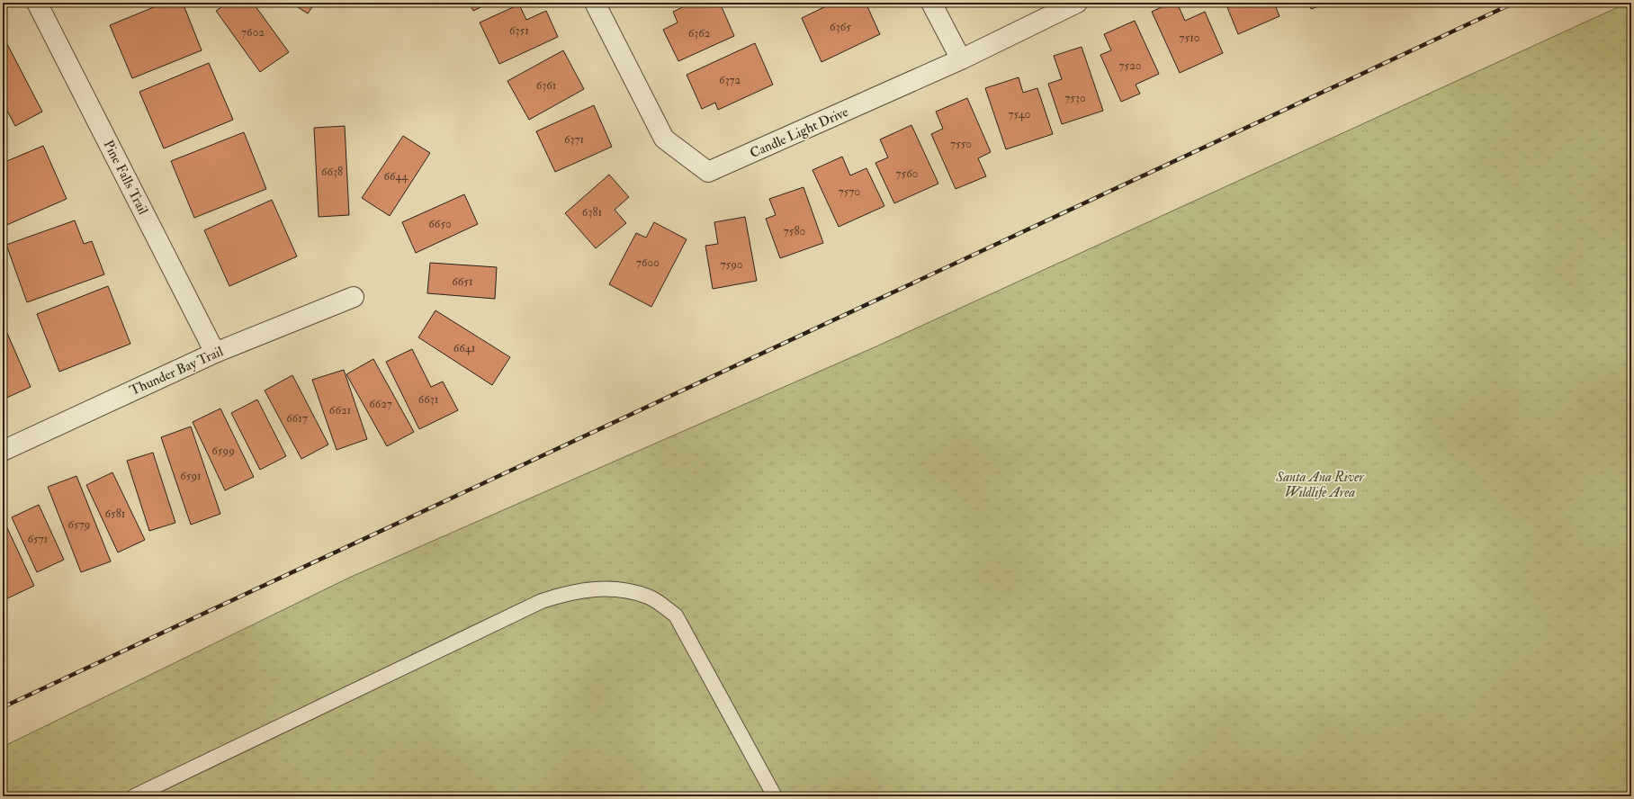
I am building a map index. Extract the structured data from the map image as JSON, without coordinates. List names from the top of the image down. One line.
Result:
{"streets":{"street":["Candle Light Drive","Pine Falls Trail","Thunder Bay Trail"]},"crossings":[["Pine Falls Trail","Thunder Bay Trail"]],"parks":["Santa Ana River Wildlife Area"],"house_numbers":["6365","6351","7602","6362","7510","7520","6372","6361","7530","7540","6371","7550","6638","7560","6644","7570","6381","6650","7580","7600","7590","6651","6641","6631","6627","6621","6617","6599","6591","6581","6579","6571"]}
